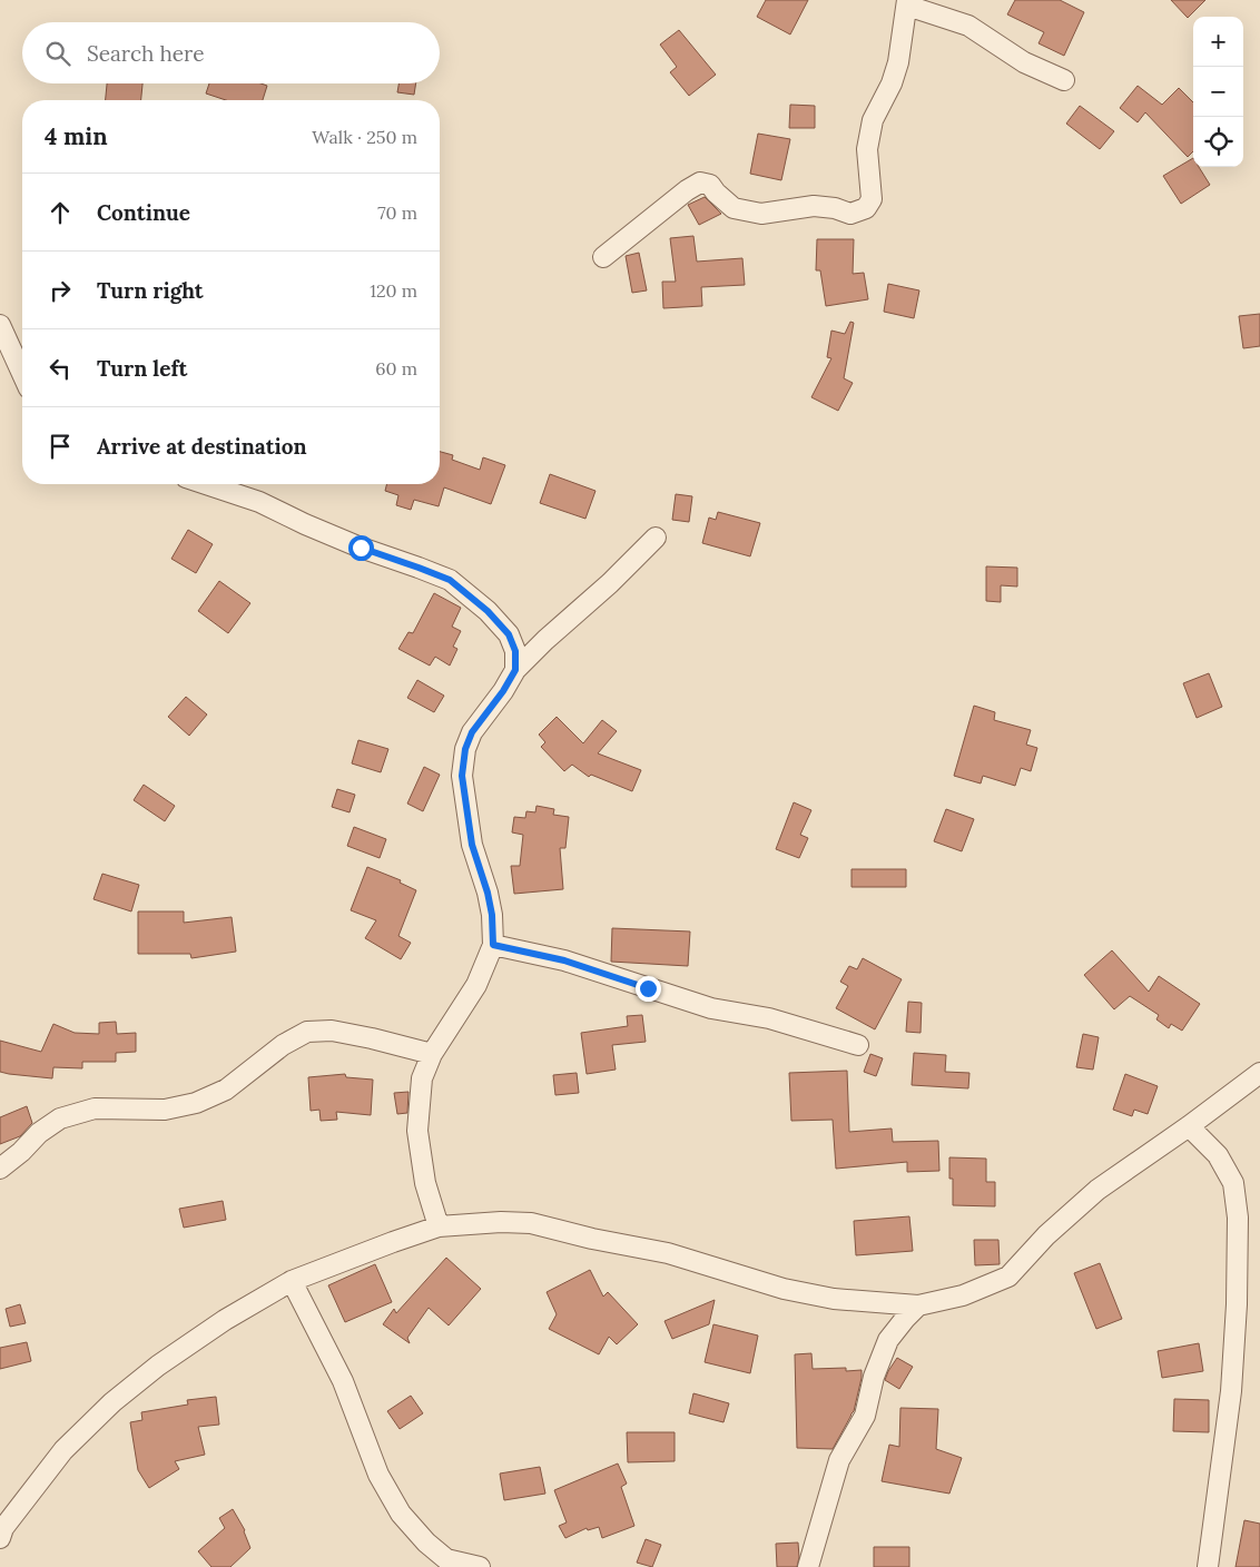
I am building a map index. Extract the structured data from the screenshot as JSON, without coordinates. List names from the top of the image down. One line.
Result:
{"page":{"map_buttons":["+","−"],"search":"Search here","heading":["4 min","Walk · 250 m"],"list":[["Continue","70 m"],["Turn right","120 m"],["Turn left","60 m"],"Arrive at destination"]}}
